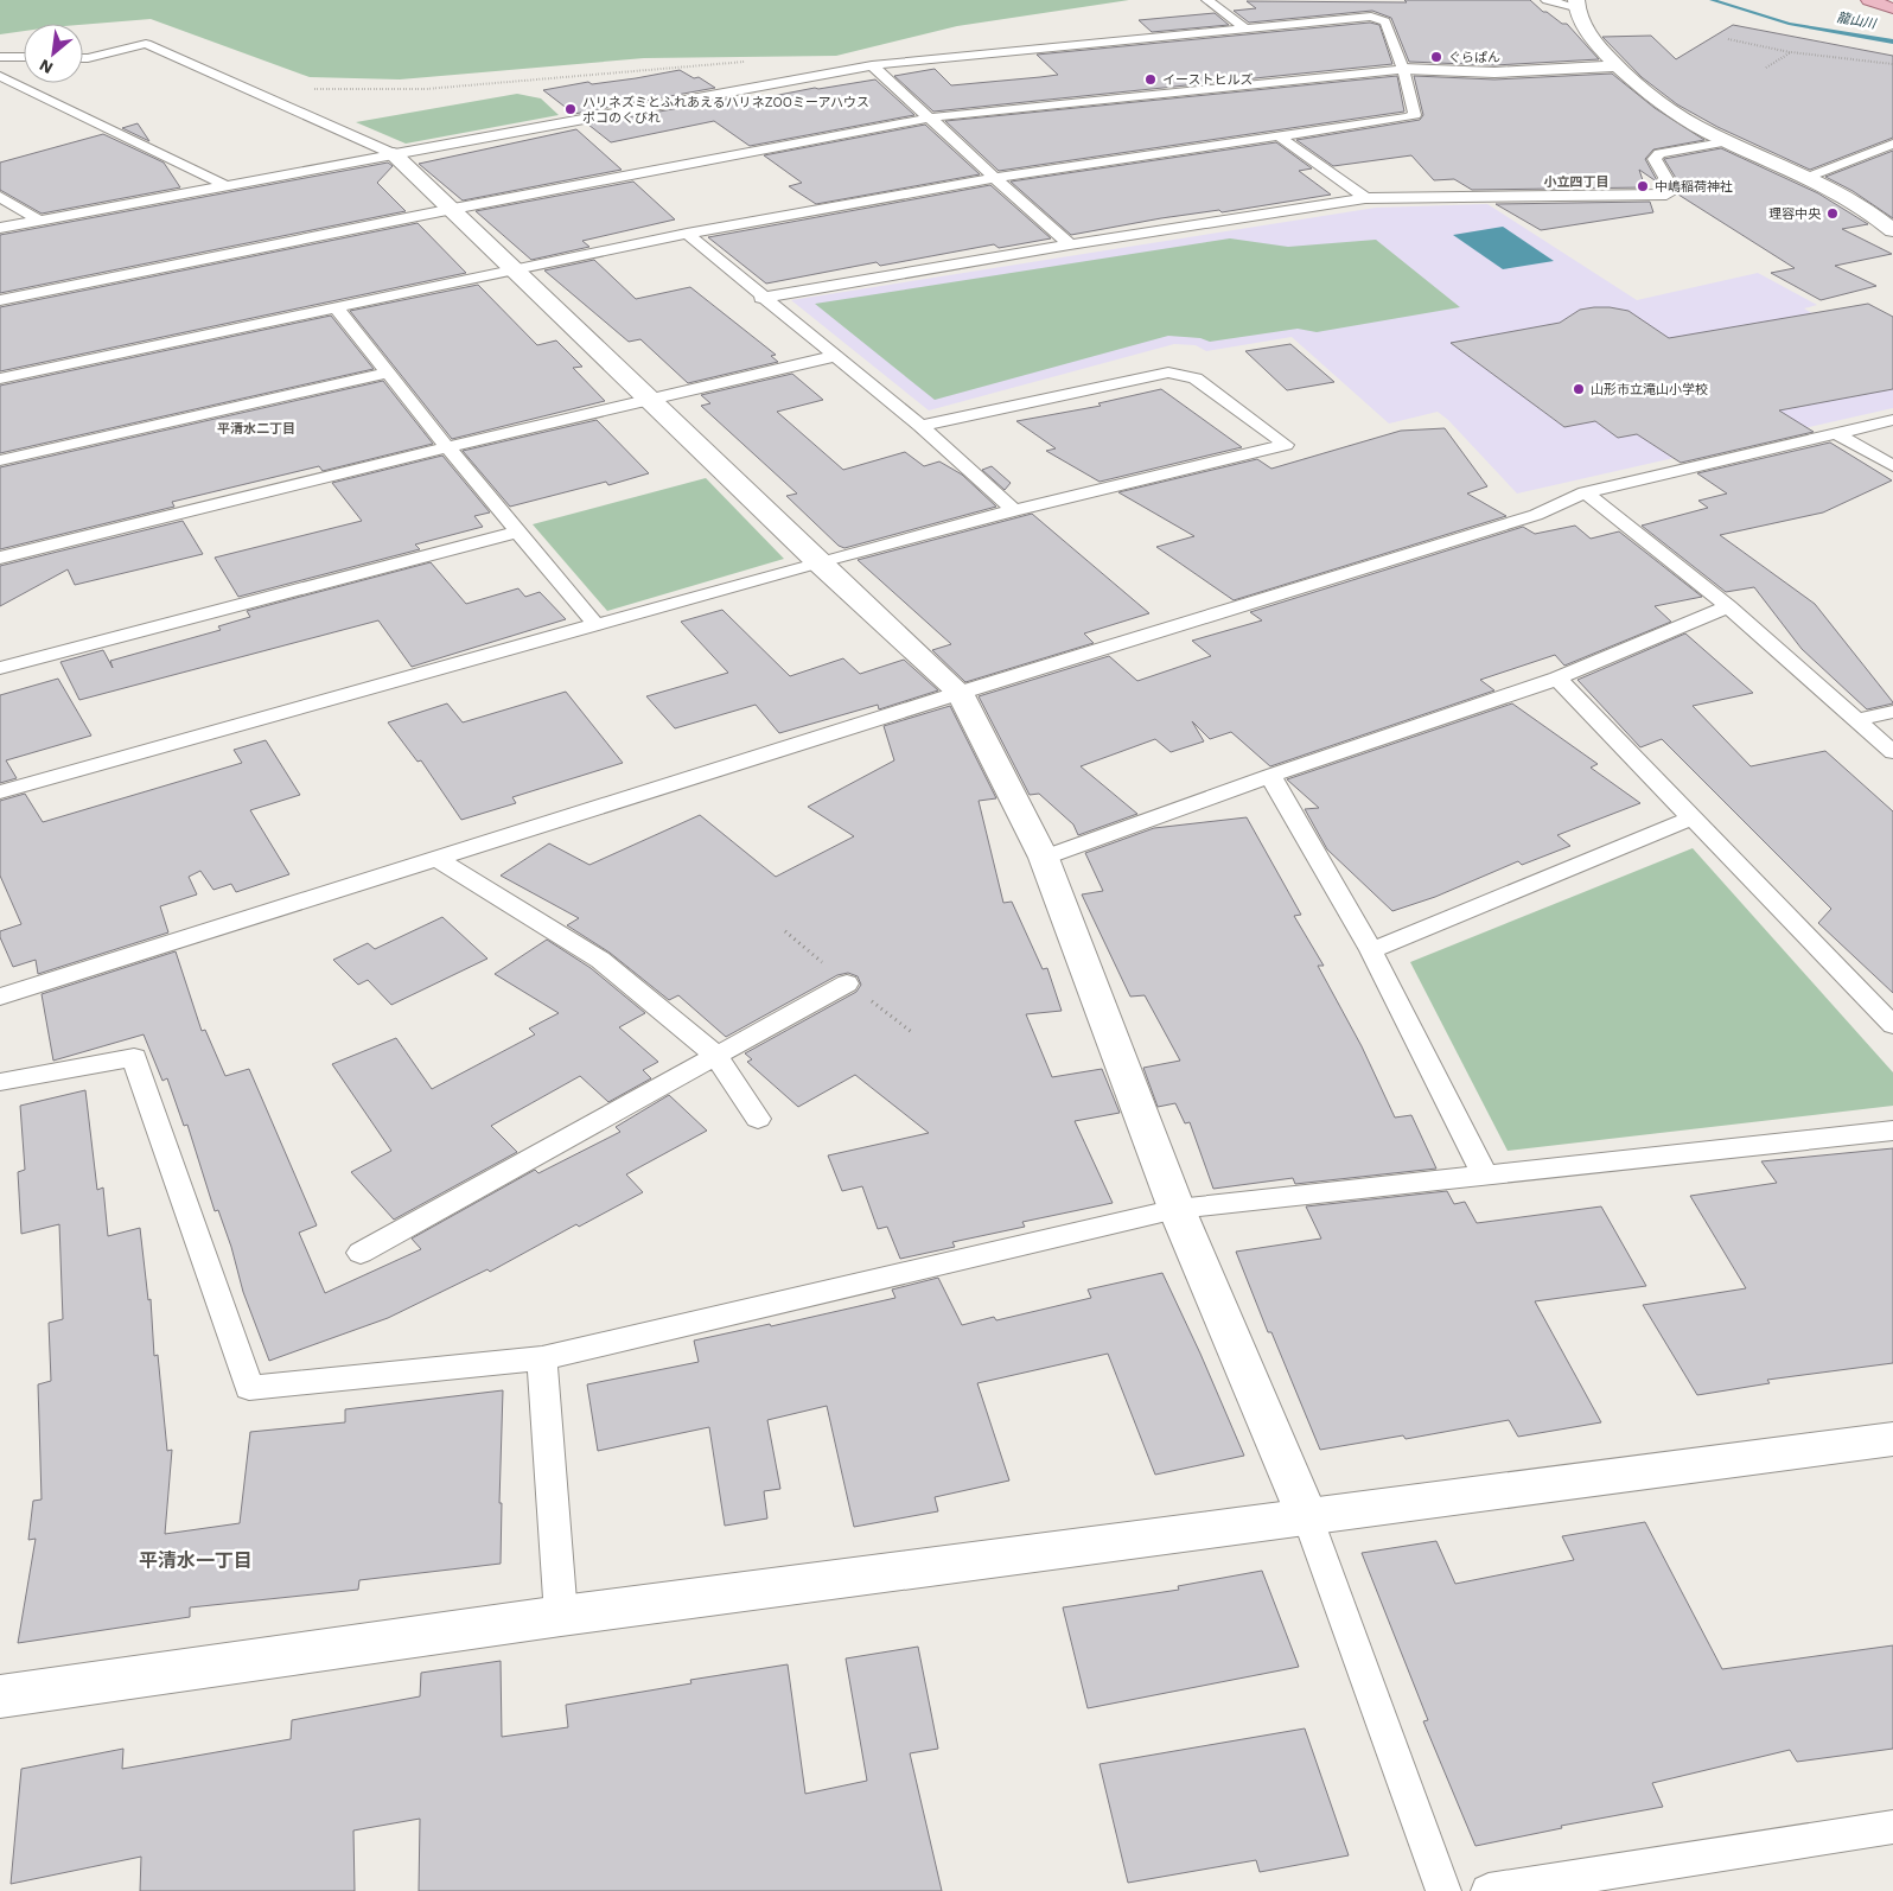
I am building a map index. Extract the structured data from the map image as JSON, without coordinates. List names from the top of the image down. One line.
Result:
{"districts":["小立四丁目","平清水二丁目","平清水一丁目"],"water":["龍山川"],"places":["ぐらぱん","イーストヒルズ","ハリネズミとふれあえるハリネZOOミーアハウス ポコのくびれ","中嶋稲荷神社","理容中央","山形市立滝山小学校"],"north":"bottom left"}
